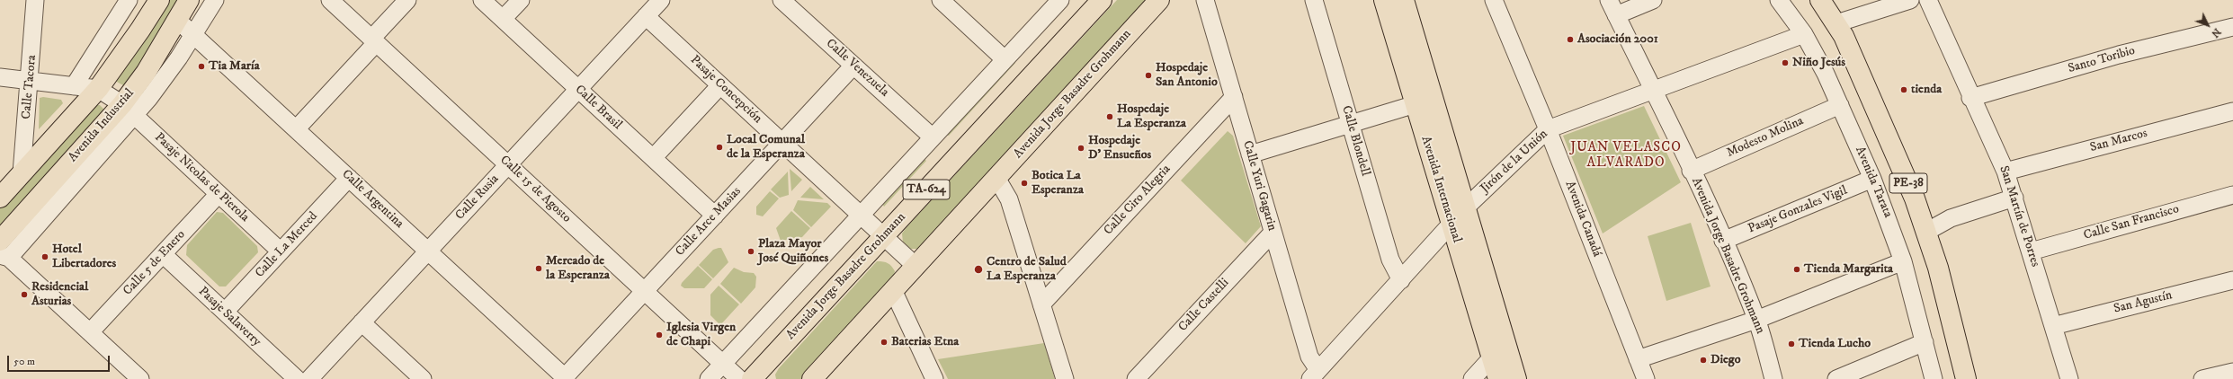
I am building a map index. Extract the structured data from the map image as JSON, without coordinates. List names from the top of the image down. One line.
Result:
{"streets":{"main road":["Avenida Jorge Basadre Grohmann","Avenida Industrial","PE-38","TA-624","Avenida Internacional"],"street":["Santo Toribio","Calle Venezuela","Calle Tacora","Pasaje Concepción","Calle Brasil","Modesto Molina","Calle Blondell","San Marcos","Jirón de la Unión","Pasaje Nicolas de Pierola","Avenida Tarata","Calle Yuri Gagarin","Calle 15 de Agosto","Calle Rusia","Calle Argentina","Calle Ciro Alegria","Pasaje Gonzales Vigil","San Martín de Porres","Avenida Canadá","Calle Arce Masias","Calle San Francisco","Calle La Merced","Calle 5 de Enero","San Agustín","Calle Castelli","Pasaje Salaverry"]},"crossings":[["Santo Toribio","San Martín de Porres"],["Calle Venezuela","Calle Arce Masias"],["Pasaje Concepción","Avenida Jorge Basadre Grohmann"],["Pasaje Concepción","Calle Rusia"],["Pasaje Concepción","Calle Arce Masias"],["Avenida Jorge Basadre Grohmann","Modesto Molina"],["Avenida Jorge Basadre Grohmann","Jirón de la Unión"],["Avenida Jorge Basadre Grohmann","Pasaje Gonzales Vigil"],["Calle Brasil","Calle Rusia"],["Calle Brasil","Calle Arce Masias"],["Avenida Industrial","Pasaje Nicolas de Pierola"],["Avenida Industrial","Calle Argentina"],["Modesto Molina","Avenida Tarata"],["Calle Blondell","Jirón de la Unión"],["San Marcos","San Martín de Porres"],["Jirón de la Unión","Avenida Tarata"],["Jirón de la Unión","Calle Yuri Gagarin"],["Jirón de la Unión","Avenida Internacional"],["Jirón de la Unión","Avenida Canadá"],["Pasaje Nicolas de Pierola","Calle La Merced"],["Pasaje Nicolas de Pierola","Calle 5 de Enero"],["Avenida Tarata","Pasaje Gonzales Vigil"],["Calle Yuri Gagarin","Calle Ciro Alegria"],["Calle Yuri Gagarin","Calle Castelli"],["Calle 15 de Agosto","Calle Rusia"],["Calle 15 de Agosto","Calle Arce Masias"],["Calle Rusia","Calle Argentina"],["Calle Argentina","Calle Arce Masias"],["Calle Argentina","Calle La Merced"],["San Martín de Porres","Calle San Francisco"],["San Martín de Porres","San Agustín"],["Calle La Merced","Pasaje Salaverry"],["Calle 5 de Enero","Pasaje Salaverry"]],"districts":["JUAN VELASCO ALVARADO"],"places":["Asociación 2001","Niño Jesús","Tia María","Hospedaje San Antonio","tienda","Hospedaje La Esperanza","Local Comunal de la Esperanza","Hospedaje D' Ensueños","Botica La Esperanza","Plaza Mayor José Quiñones","Hotel Libertadores","Mercado de la Esperanza","Centro de Salud La Esperanza","Tienda Margarita","Residencial Asturias","Iglesia Virgen de Chapi","Baterias Etna","Tienda Lucho","Diego"],"scale_bar":"50 m","north":"bottom right"}
